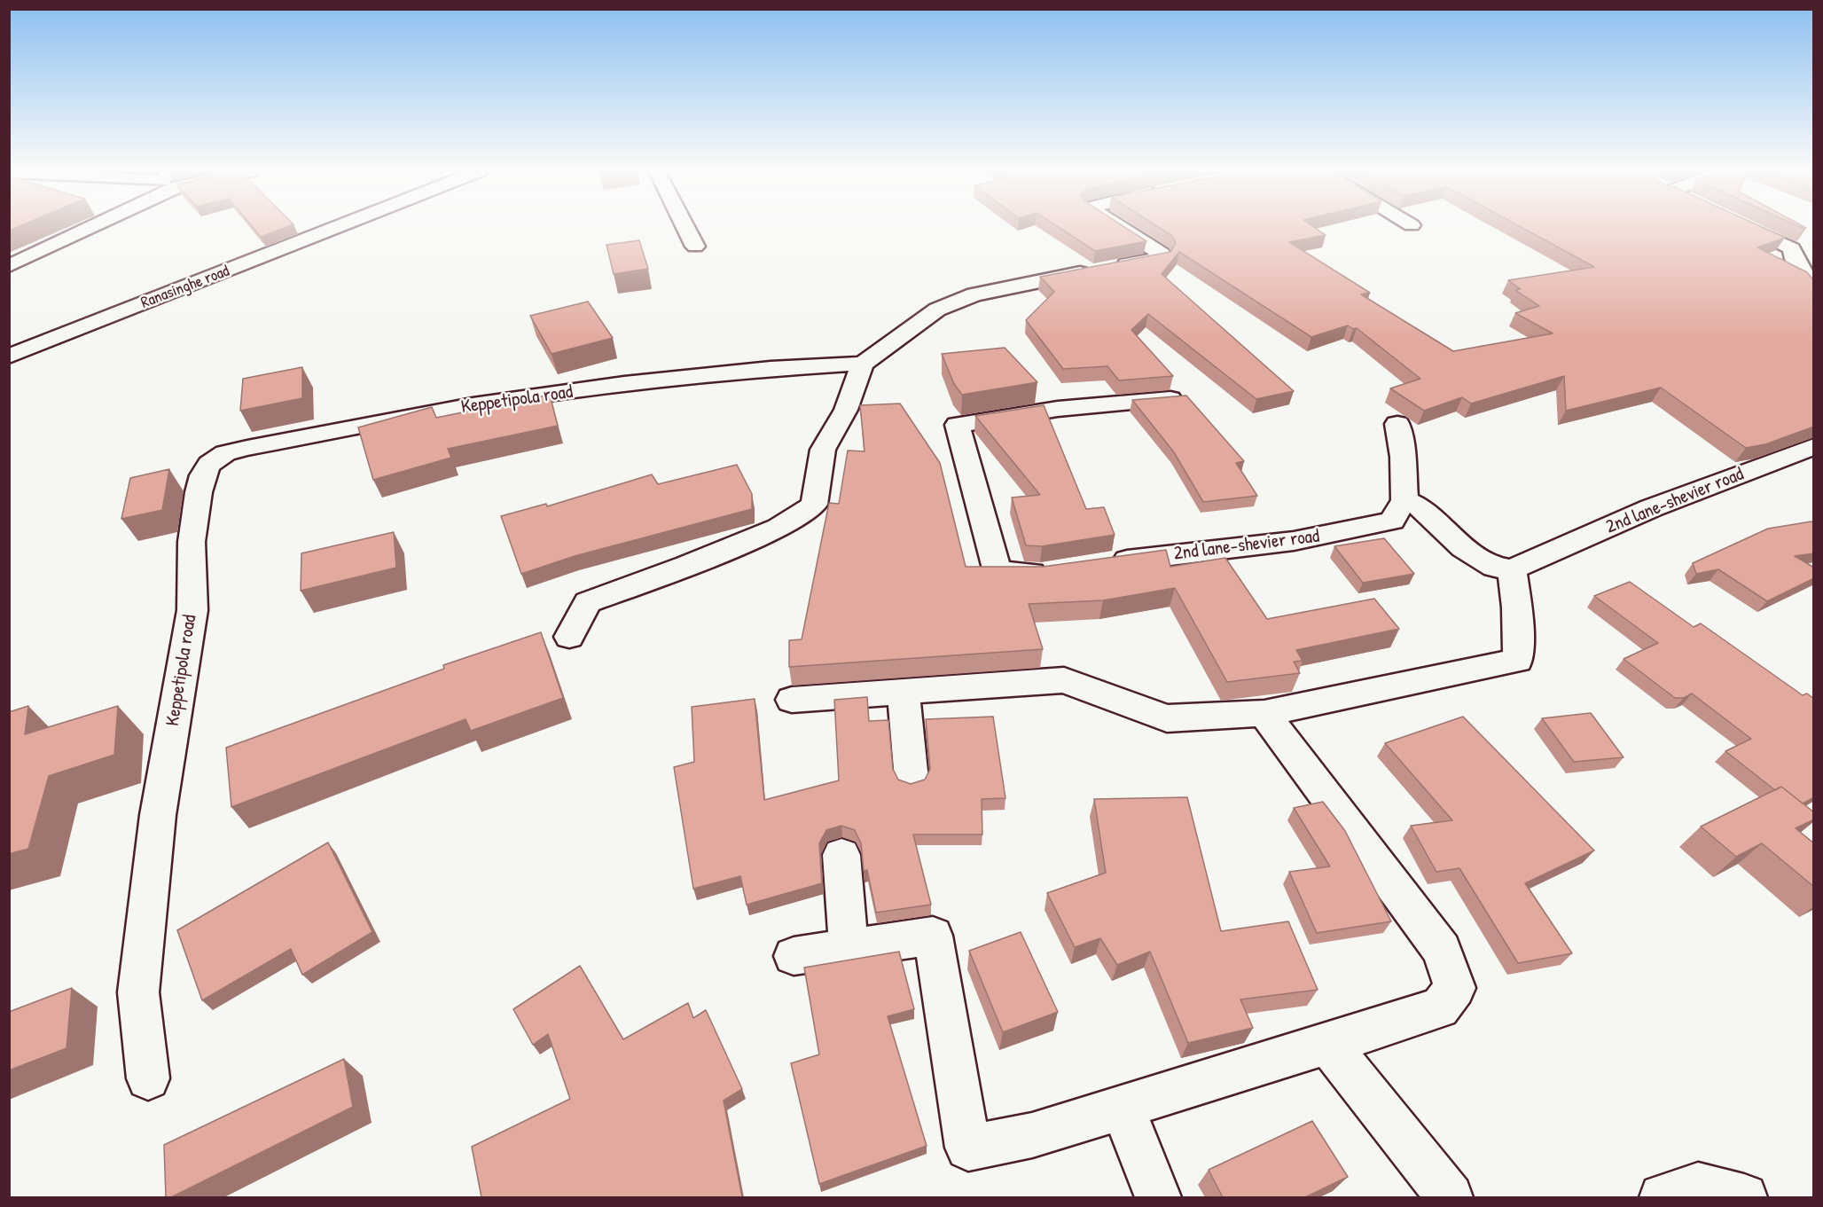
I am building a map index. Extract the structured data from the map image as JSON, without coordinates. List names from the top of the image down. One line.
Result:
{"streets":{"street":["Ranasinghe road","Keppetipola road","2nd lane-shevier road"]}}
